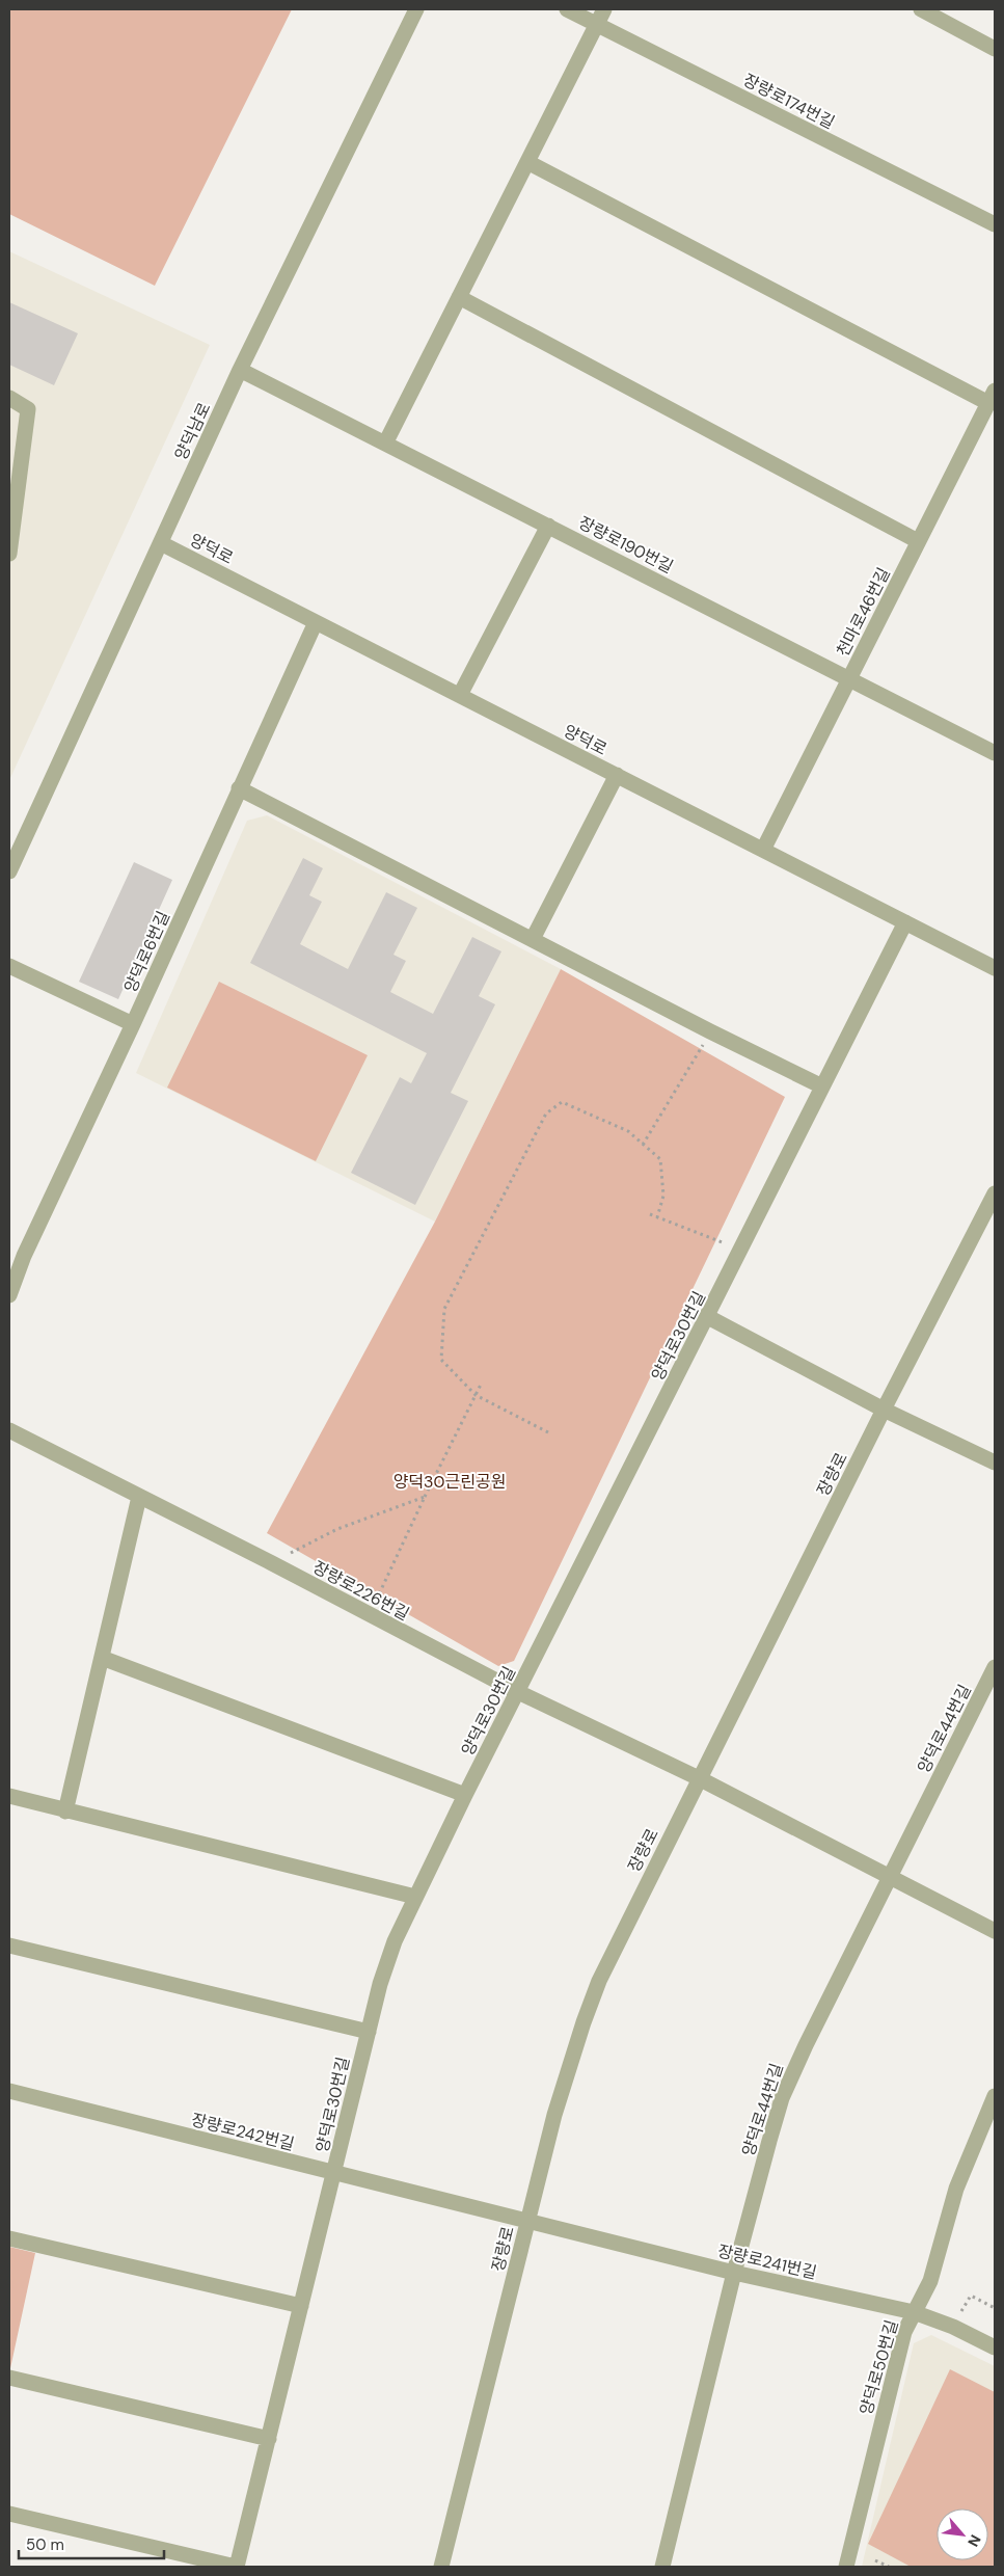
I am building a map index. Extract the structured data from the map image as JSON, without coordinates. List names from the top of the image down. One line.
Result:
{"streets":{"street":["장량로174번길","양덕남로","장량로190번길","양덕로","천마로46번길","양덕로6번길","양덕로30번길","장량로","장량로226번길","양덕로44번길","장량로242번길","장량로241번길","양덕로50번길"]},"crossings":[["양덕남로","장량로190번길"],["양덕남로","양덕로"],["장량로190번길","천마로46번길"],["양덕로","천마로46번길"],["양덕로","양덕로6번길"],["양덕로","양덕로30번길"],["양덕로30번길","장량로226번길"],["양덕로30번길","장량로242번길"],["장량로","장량로226번길"],["장량로","장량로242번길"],["장량로","장량로241번길"],["장량로226번길","양덕로44번길"],["양덕로44번길","장량로241번길"],["장량로242번길","장량로241번길"],["장량로241번길","양덕로50번길"]],"parks":["양덕30근린공원"],"scale_bar":"50 m","north":"bottom right"}
